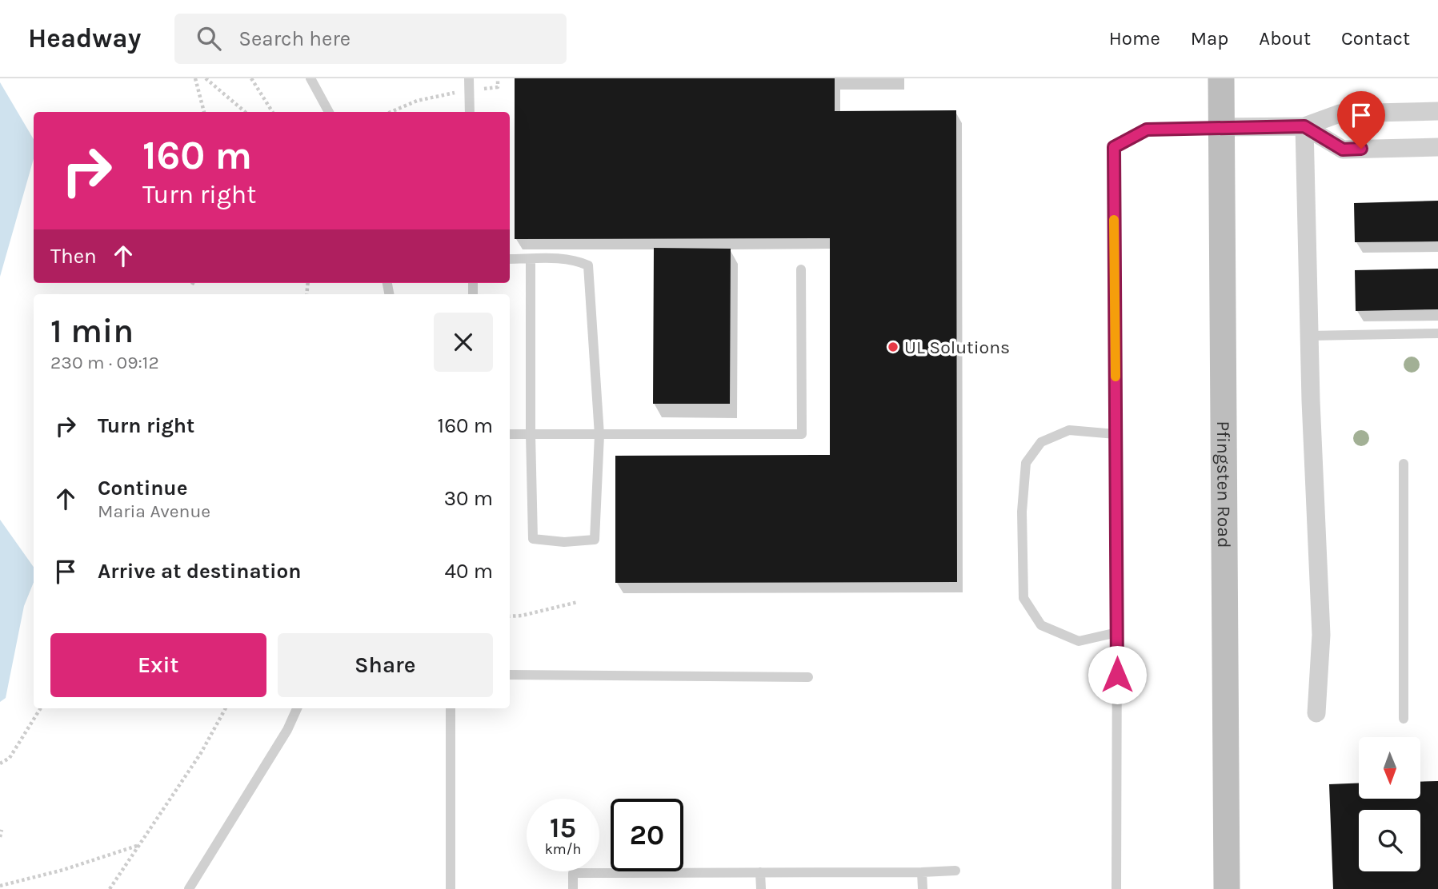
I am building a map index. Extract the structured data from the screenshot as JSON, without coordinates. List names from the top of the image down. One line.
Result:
{"streets":{"main road":["Pfingsten Road"]},"places":["UL Solutions"],"north":"bottom","page":{"header":"Headway","search":"Search here","nav":["Home","Map","About","Contact"],"turn":["160 m","Turn right"],"then":"Then","heading":["1 min","230 m · 09:12"],"list":[{"name":"Turn right","value":"160 m"},{"name":"Continue","note":"Maria Avenue","value":"30 m"},{"name":"Arrive at destination","value":"40 m"}],"buttons":["Exit","Share"],"speed":"15 km/h","limit":"20"}}
